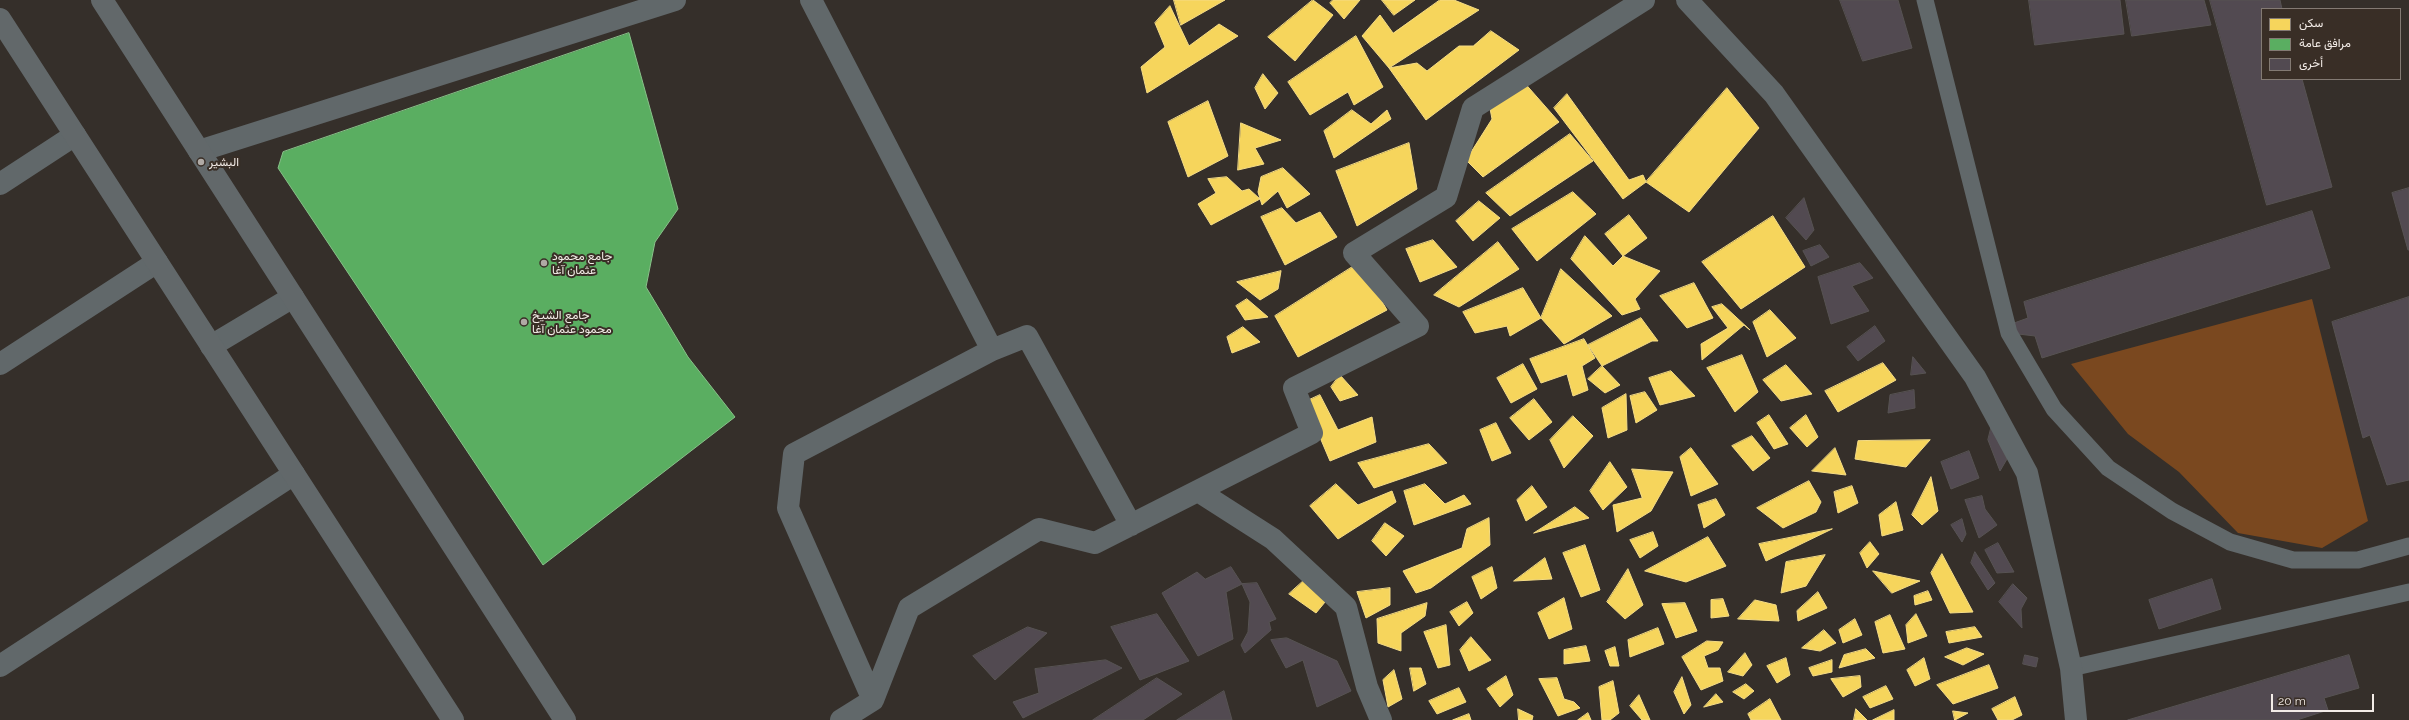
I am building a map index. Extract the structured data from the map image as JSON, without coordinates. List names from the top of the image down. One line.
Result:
{"places":["البشير","جامع محمود عثمان آغا","جامع الشيخ محمود عثمان آغا"],"legend":["سكن","مرافق عامة","أخرى"],"scale_bar":"20 m"}
